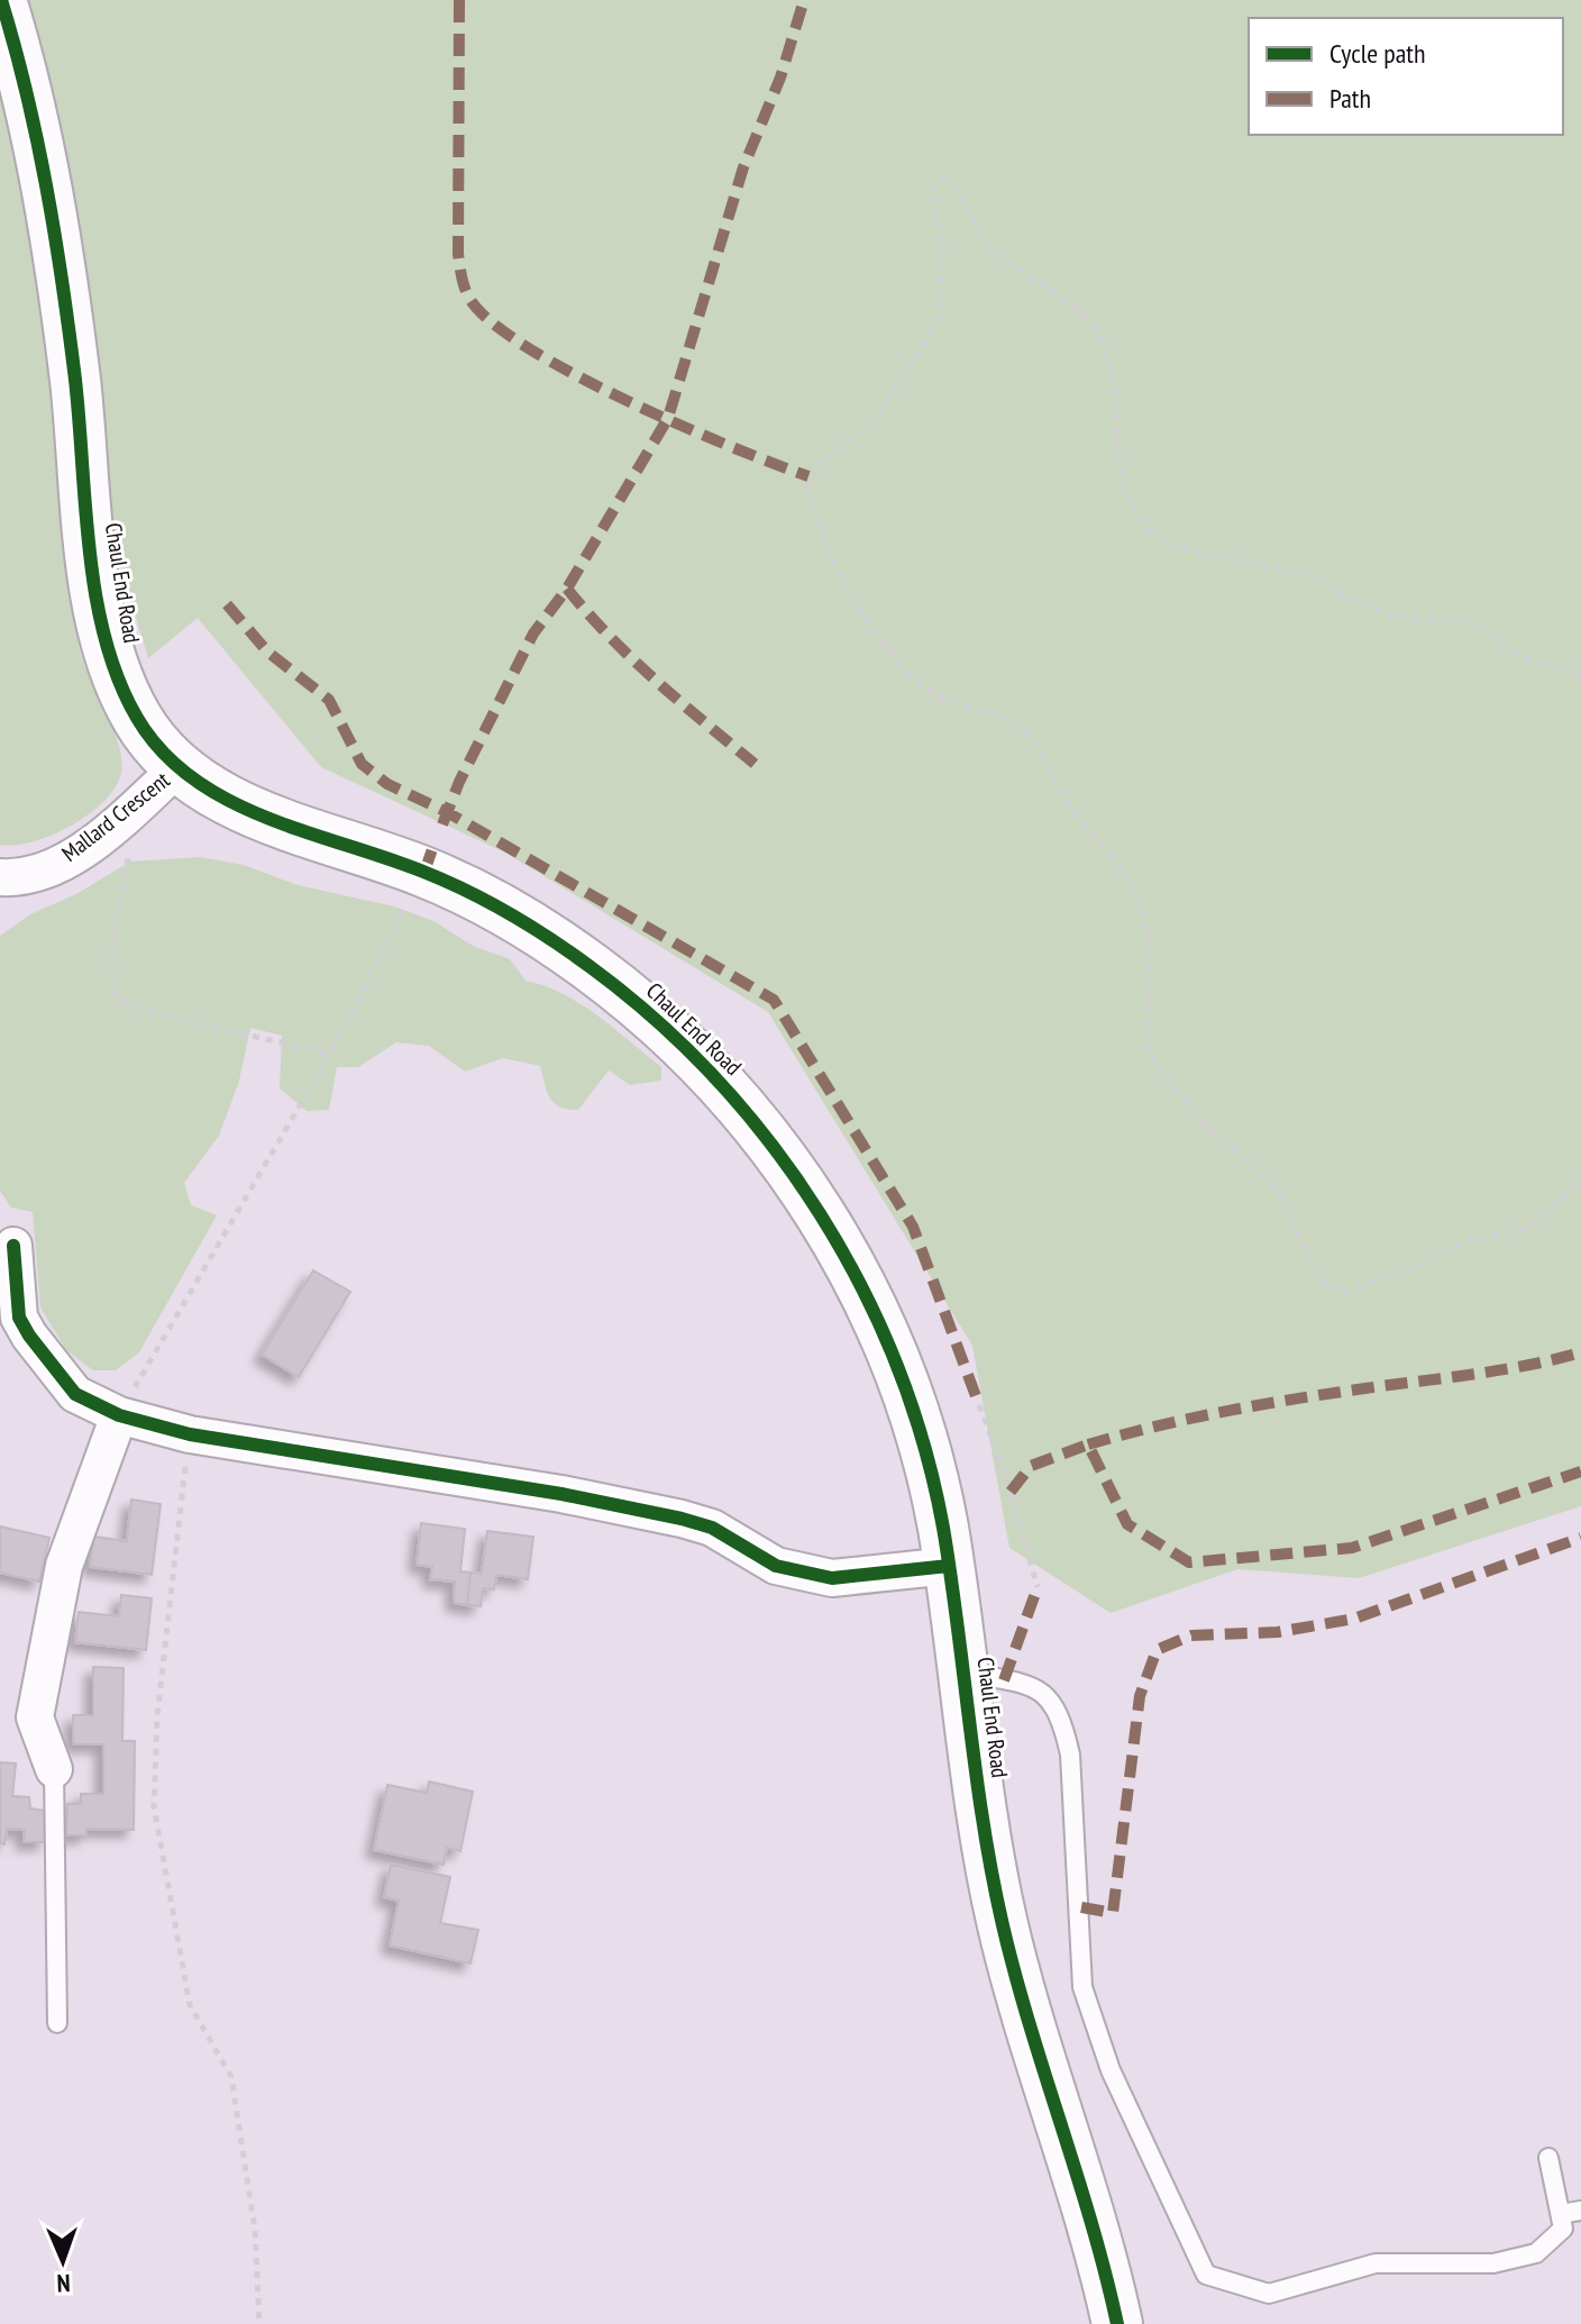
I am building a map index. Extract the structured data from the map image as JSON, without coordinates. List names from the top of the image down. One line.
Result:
{"streets":{"street":["Chaul End Road","Mallard Crescent"]},"crossings":[["Chaul End Road","Mallard Crescent"]],"legend":["Cycle path","Path"],"north":"bottom"}
